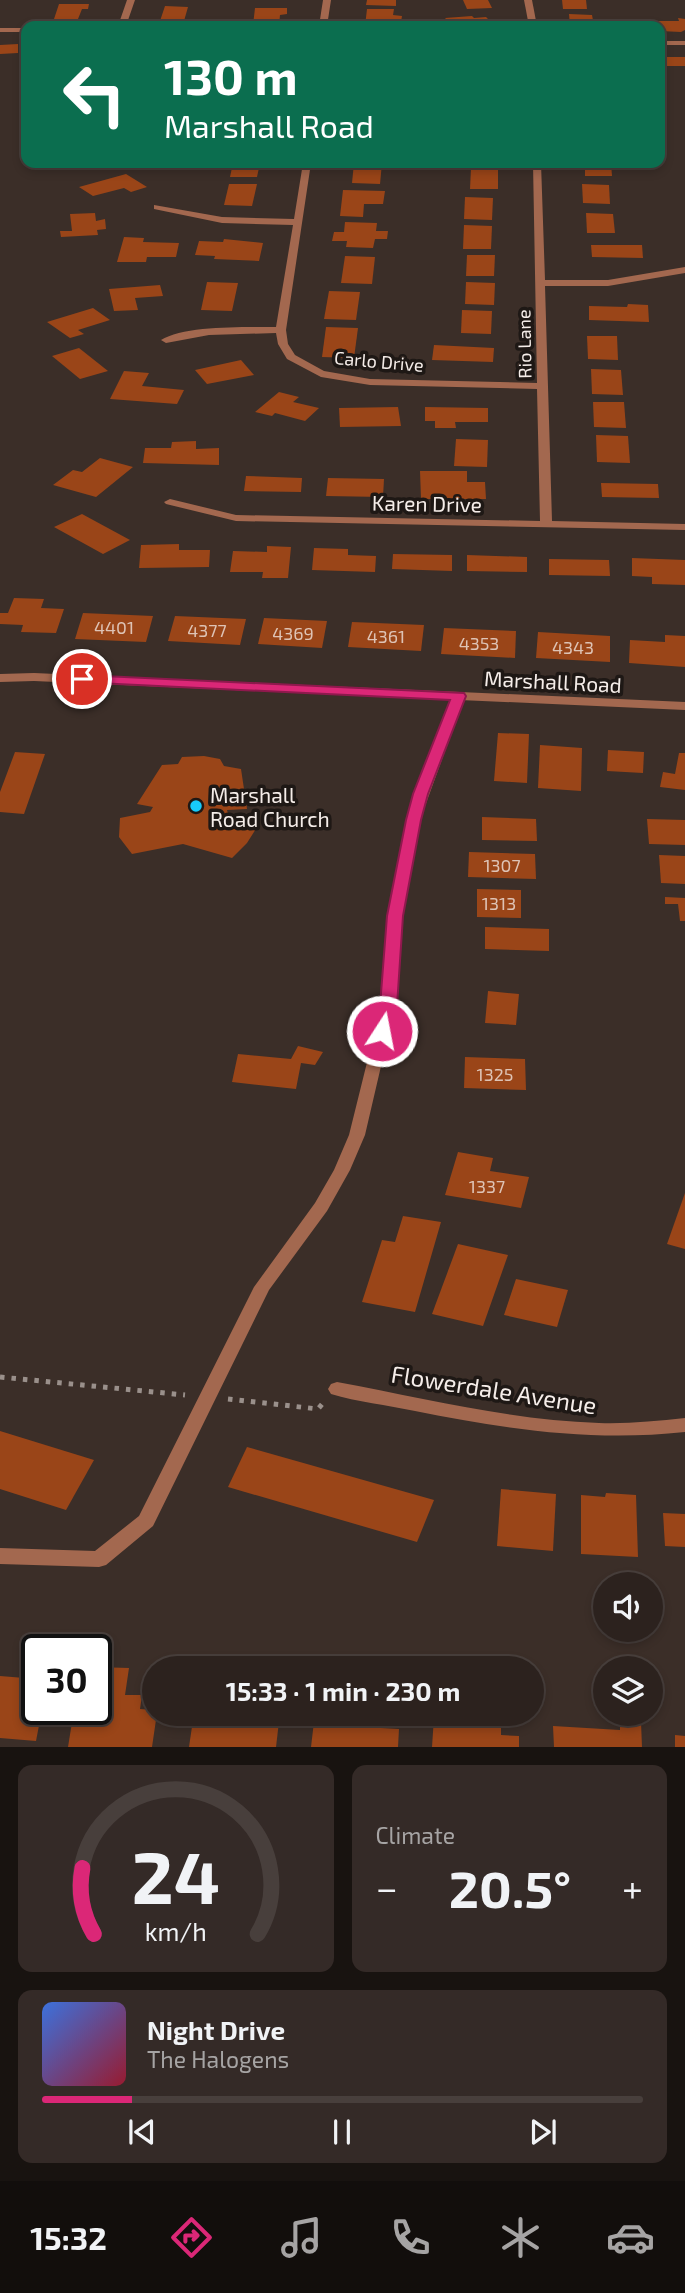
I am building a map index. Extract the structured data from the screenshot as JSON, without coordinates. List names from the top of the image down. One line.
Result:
{"streets":{"street":["Rio Lane","Carlo Drive","Karen Drive","Marshall Road","Flowerdale Avenue"]},"crossings":[["Rio Lane","Carlo Drive"],["Rio Lane","Karen Drive"]],"places":["Marshall Road Church"],"house_numbers":["4401","4377","4369","4361","4353","4343","1307","1313","1325","1337"],"page":{"turn":["130 m","Marshall Road"],"limit":"30","trip":"15:33 · 1 min · 230 m","tile":"Climate","heat":["−","20.5°","+"],"song":["Night Drive","The Halogens"],"tabs":"15:32","gauge":["24","km/h"]}}
